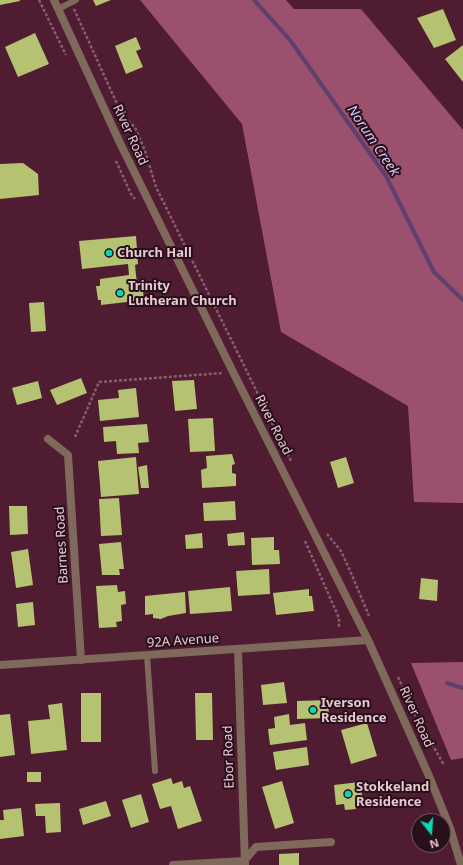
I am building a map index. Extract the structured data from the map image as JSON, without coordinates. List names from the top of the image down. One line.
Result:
{"streets":{"street":["River Road","Barnes Road","92A Avenue","Ebor Road"]},"crossings":[["River Road","92A Avenue"],["Barnes Road","92A Avenue"],["92A Avenue","Ebor Road"]],"water":["Norum Creek"],"places":["Church Hall","Trinity Lutheran Church","Iverson Residence","Stokkeland Residence"],"north":"bottom"}
